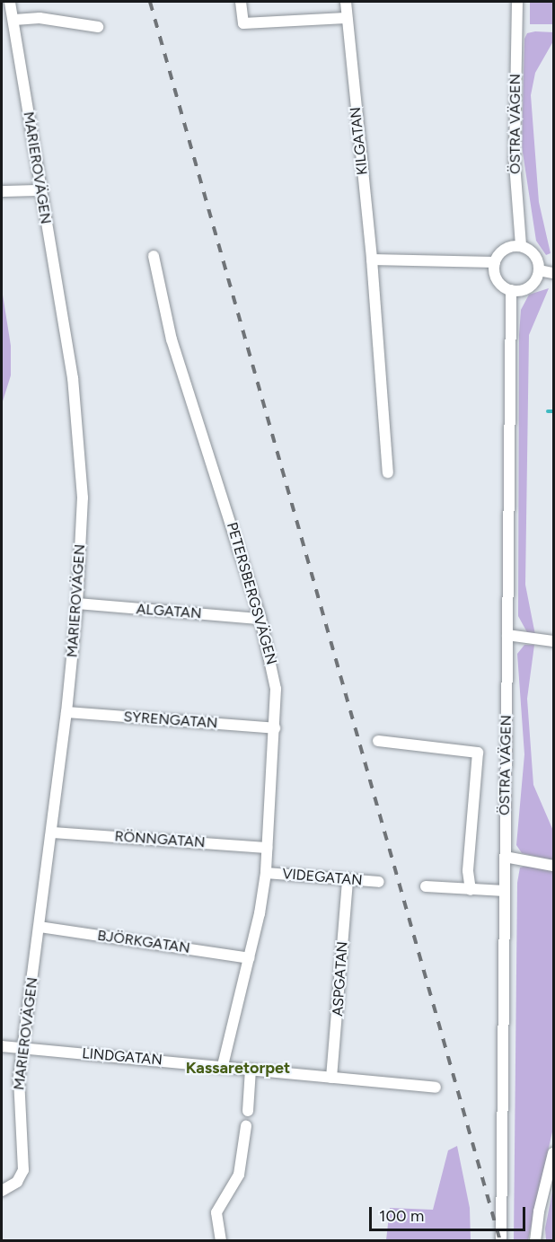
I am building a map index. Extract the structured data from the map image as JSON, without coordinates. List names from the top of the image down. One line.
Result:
{"streets":{"street":["ÖSTRA VÄGEN","KILGATAN","MARIEROVÄGEN","PETERSBERGSVÄGEN","ALGATAN","SYRENGATAN","RÖNNGATAN","VIDEGATAN","BJÖRKGATAN","ASPGATAN","LINDGATAN"]},"crossings":[["MARIEROVÄGEN","ALGATAN"],["MARIEROVÄGEN","SYRENGATAN"],["MARIEROVÄGEN","RÖNNGATAN"],["MARIEROVÄGEN","BJÖRKGATAN"],["MARIEROVÄGEN","LINDGATAN"],["PETERSBERGSVÄGEN","ALGATAN"],["PETERSBERGSVÄGEN","SYRENGATAN"],["PETERSBERGSVÄGEN","RÖNNGATAN"],["PETERSBERGSVÄGEN","VIDEGATAN"],["PETERSBERGSVÄGEN","BJÖRKGATAN"],["PETERSBERGSVÄGEN","LINDGATAN"],["VIDEGATAN","ASPGATAN"],["ASPGATAN","LINDGATAN"]],"districts":["Kassaretorpet"],"scale_bar":"100 m"}
